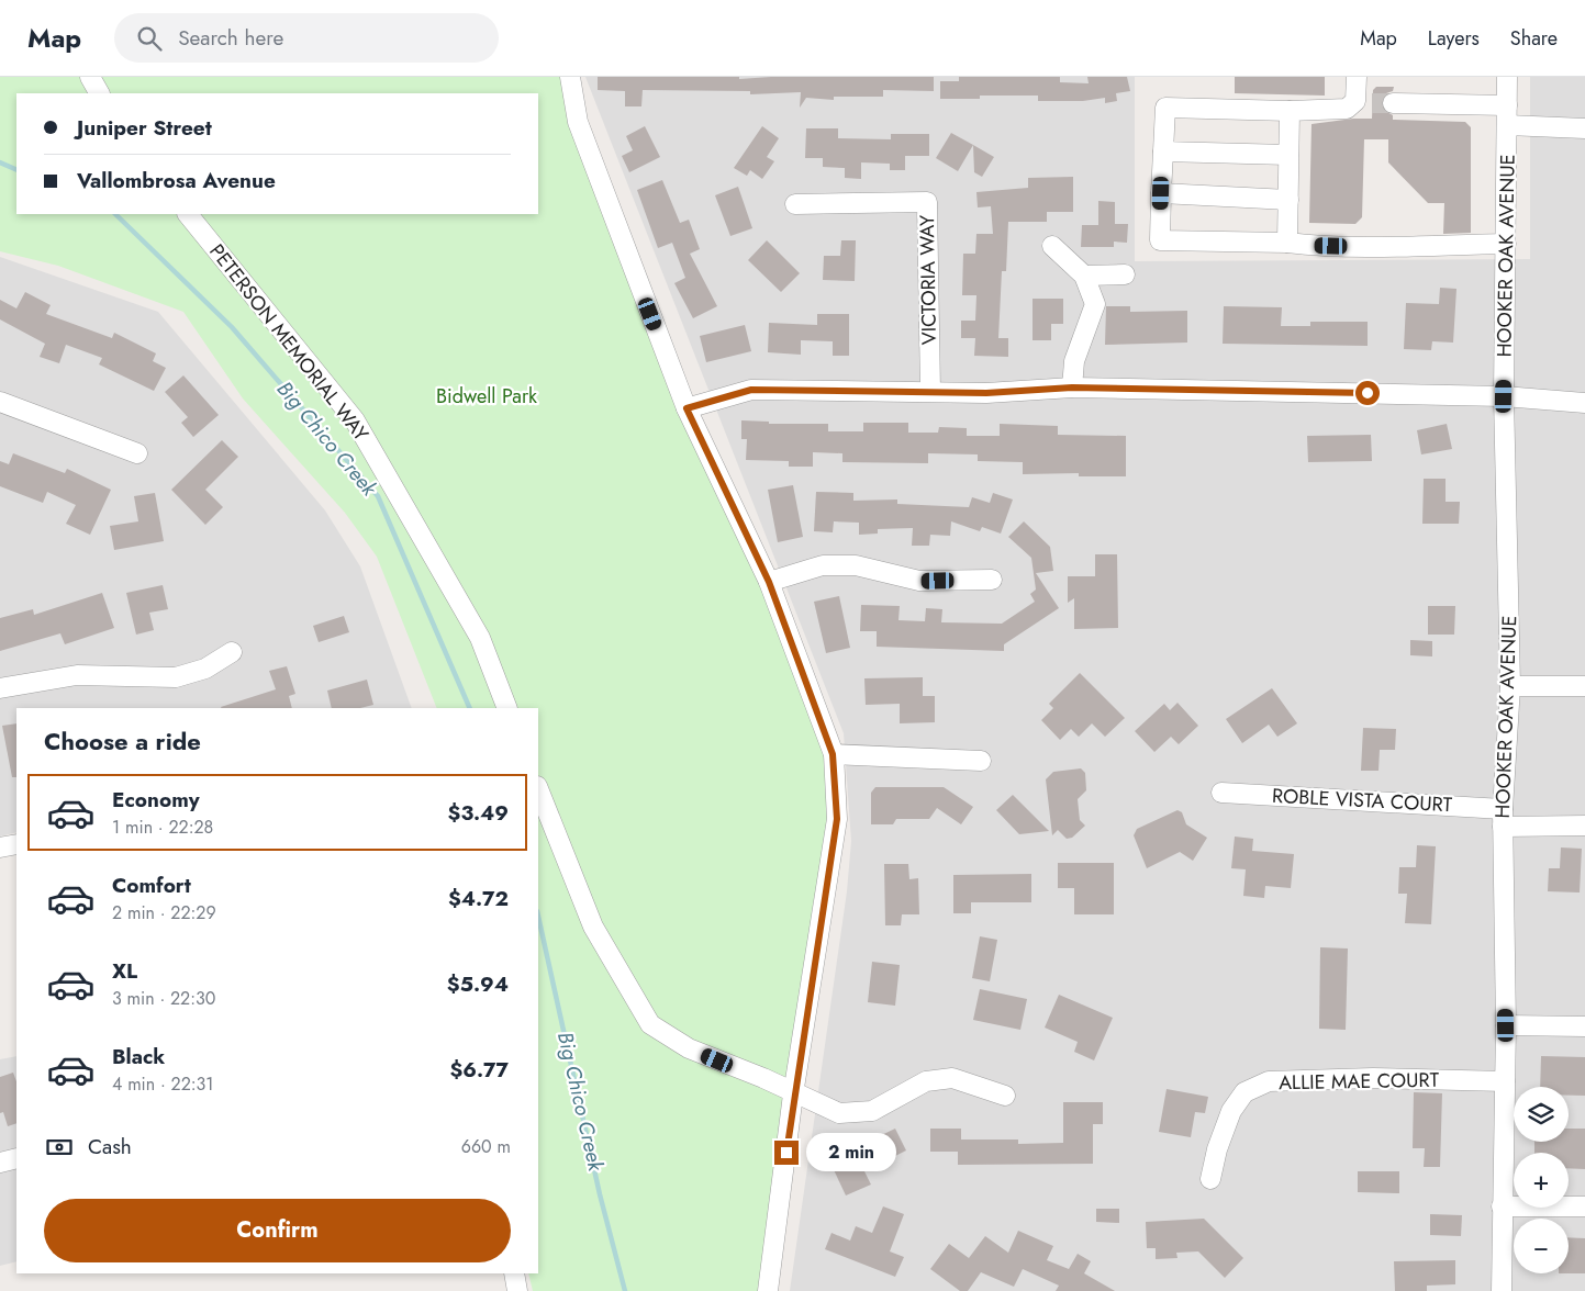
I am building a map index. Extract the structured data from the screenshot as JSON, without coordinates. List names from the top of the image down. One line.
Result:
{"streets":{"street":["HOOKER OAK AVENUE","VICTORIA WAY","PETERSON MEMORIAL WAY","ROBLE VISTA COURT","ALLIE MAE COURT"]},"crossings":[["HOOKER OAK AVENUE","ROBLE VISTA COURT"],["HOOKER OAK AVENUE","ALLIE MAE COURT"]],"water":["Big Chico Creek"],"parks":["Bidwell Park"],"page":{"header":"Map","search":"Search here","nav":["Map","Layers","Share"],"banner":["Juniper Street","Vallombrosa Avenue"],"heading":"Choose a ride","list":[{"name":"Economy","note":"1 min · 22:28","value":"$3.49"},{"name":"Comfort","note":"2 min · 22:29","value":"$4.72"},{"name":"XL","note":"3 min · 22:30","value":"$5.94"},{"name":"Black","note":"4 min · 22:31","value":"$6.77"}],"map_buttons":["+","−"],"pay":["Cash","660 m"],"bubble":"2 min","buttons":"Confirm"}}
